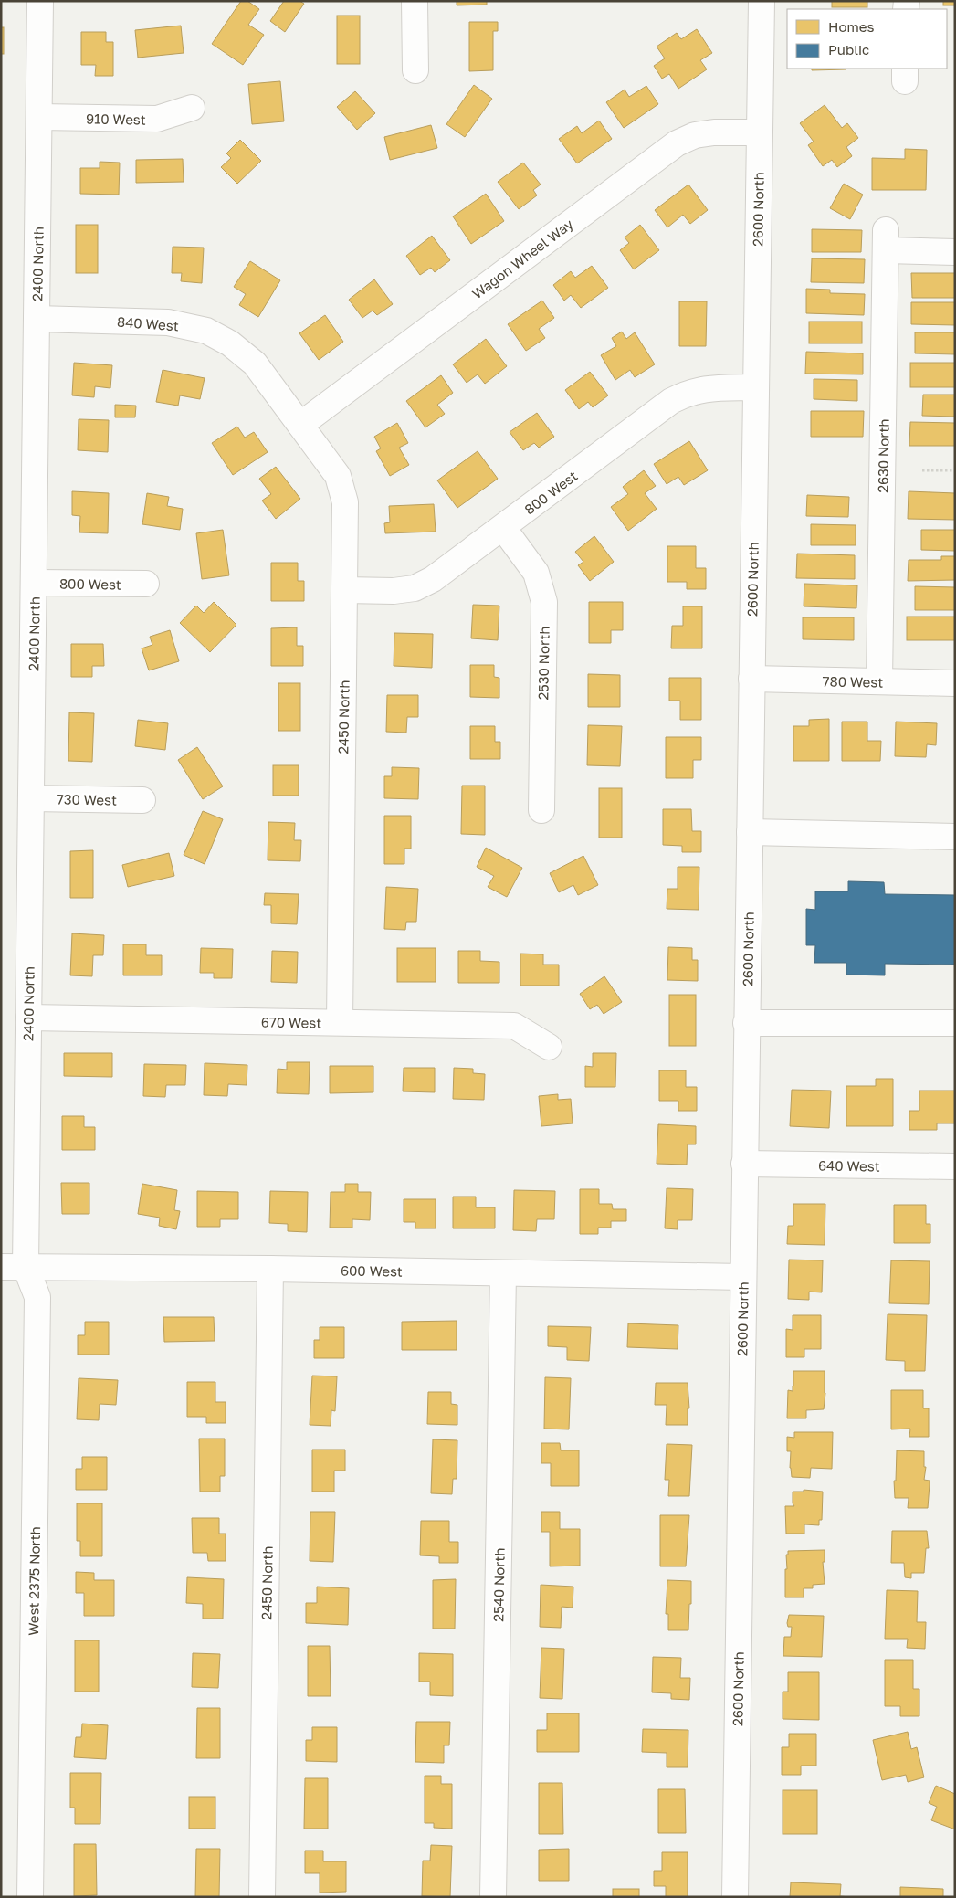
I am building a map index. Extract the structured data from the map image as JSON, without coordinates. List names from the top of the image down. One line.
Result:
{"streets":{"street":["910 West","2600 North","Wagon Wheel Way","2400 North","840 West","2630 North","800 West","2530 North","780 West","2450 North","730 West","670 West","640 West","600 West","West 2375 North","2540 North"]},"crossings":[["910 West","2400 North"],["2600 North","Wagon Wheel Way"],["2600 North","800 West"],["2600 North","780 West"],["2600 North","640 West"],["2600 North","600 West"],["Wagon Wheel Way","840 West"],["Wagon Wheel Way","2450 North"],["2400 North","840 West"],["2400 North","800 West"],["2400 North","730 West"],["2400 North","670 West"],["2400 North","600 West"],["2400 North","West 2375 North"],["840 West","2450 North"],["2630 North","780 West"],["800 West","2530 North"],["800 West","2450 North"],["2450 North","670 West"],["2450 North","600 West"],["600 West","West 2375 North"],["600 West","2540 North"]],"legend":["Homes","Public"]}
